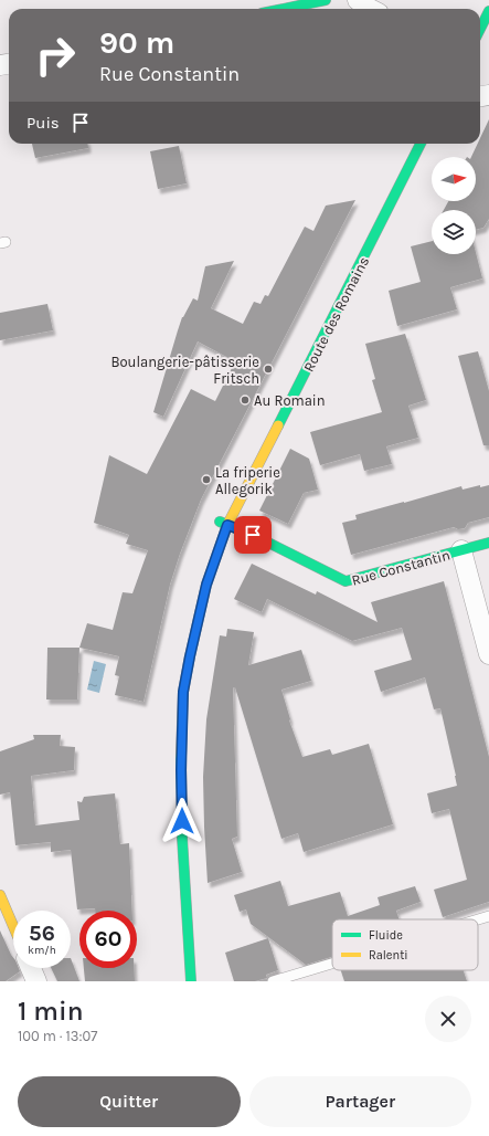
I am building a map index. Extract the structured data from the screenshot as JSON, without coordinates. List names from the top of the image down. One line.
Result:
{"streets":{"main road":["Route des Romains","Rue Constantin"]},"crossings":[["Route des Romains","Rue Constantin"]],"places":["Boulangerie-pâtisserie Fritsch","Au Romain","La friperie Allegorik"],"legend":["Fluide","Ralenti"],"north":"right","page":{"turn":["90 m","Rue Constantin"],"then":"Puis","speed":"56 km/h","limit":"60","heading":["1 min","100 m · 13:07"],"buttons":["Quitter","Partager"]}}
